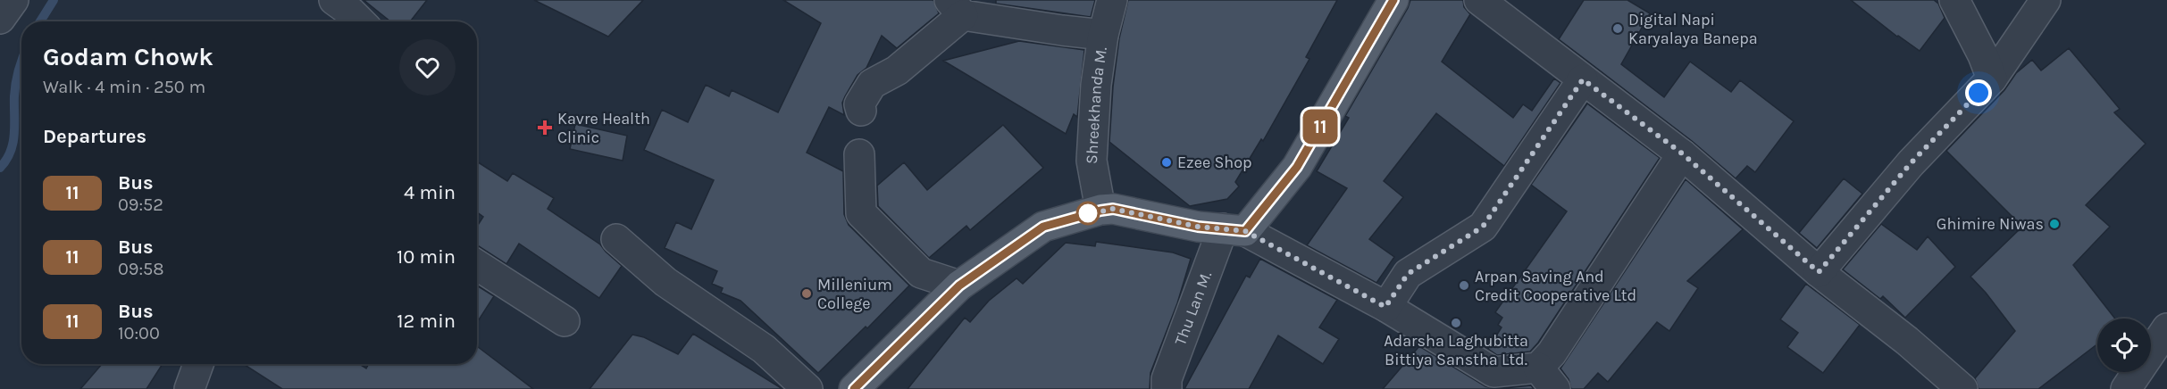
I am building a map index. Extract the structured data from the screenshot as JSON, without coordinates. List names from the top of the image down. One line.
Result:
{"streets":{"street":["Shreekhanda M.","Thu Lan M."]},"places":{"other":["Digital Napi Karyalaya Banepa","Ezee Shop","Ghimire Niwas","Arpan Saving And Credit Cooperative Ltd","Millenium College","Adarsha Laghubitta Bittiya Sanstha Ltd."],"health":["Kavre Health Clinic"]},"lines":["bus line 11"],"page":{"on_map":"11","heading":[["Godam Chowk","Walk · 4 min · 250 m"],"Departures"],"list":[{"mark":"11","name":"Bus","note":"09:52","value":"4 min"},{"mark":"11","name":"Bus","note":"09:58","value":"10 min"},{"mark":"11","name":"Bus","note":"10:00","value":"12 min"}]}}
